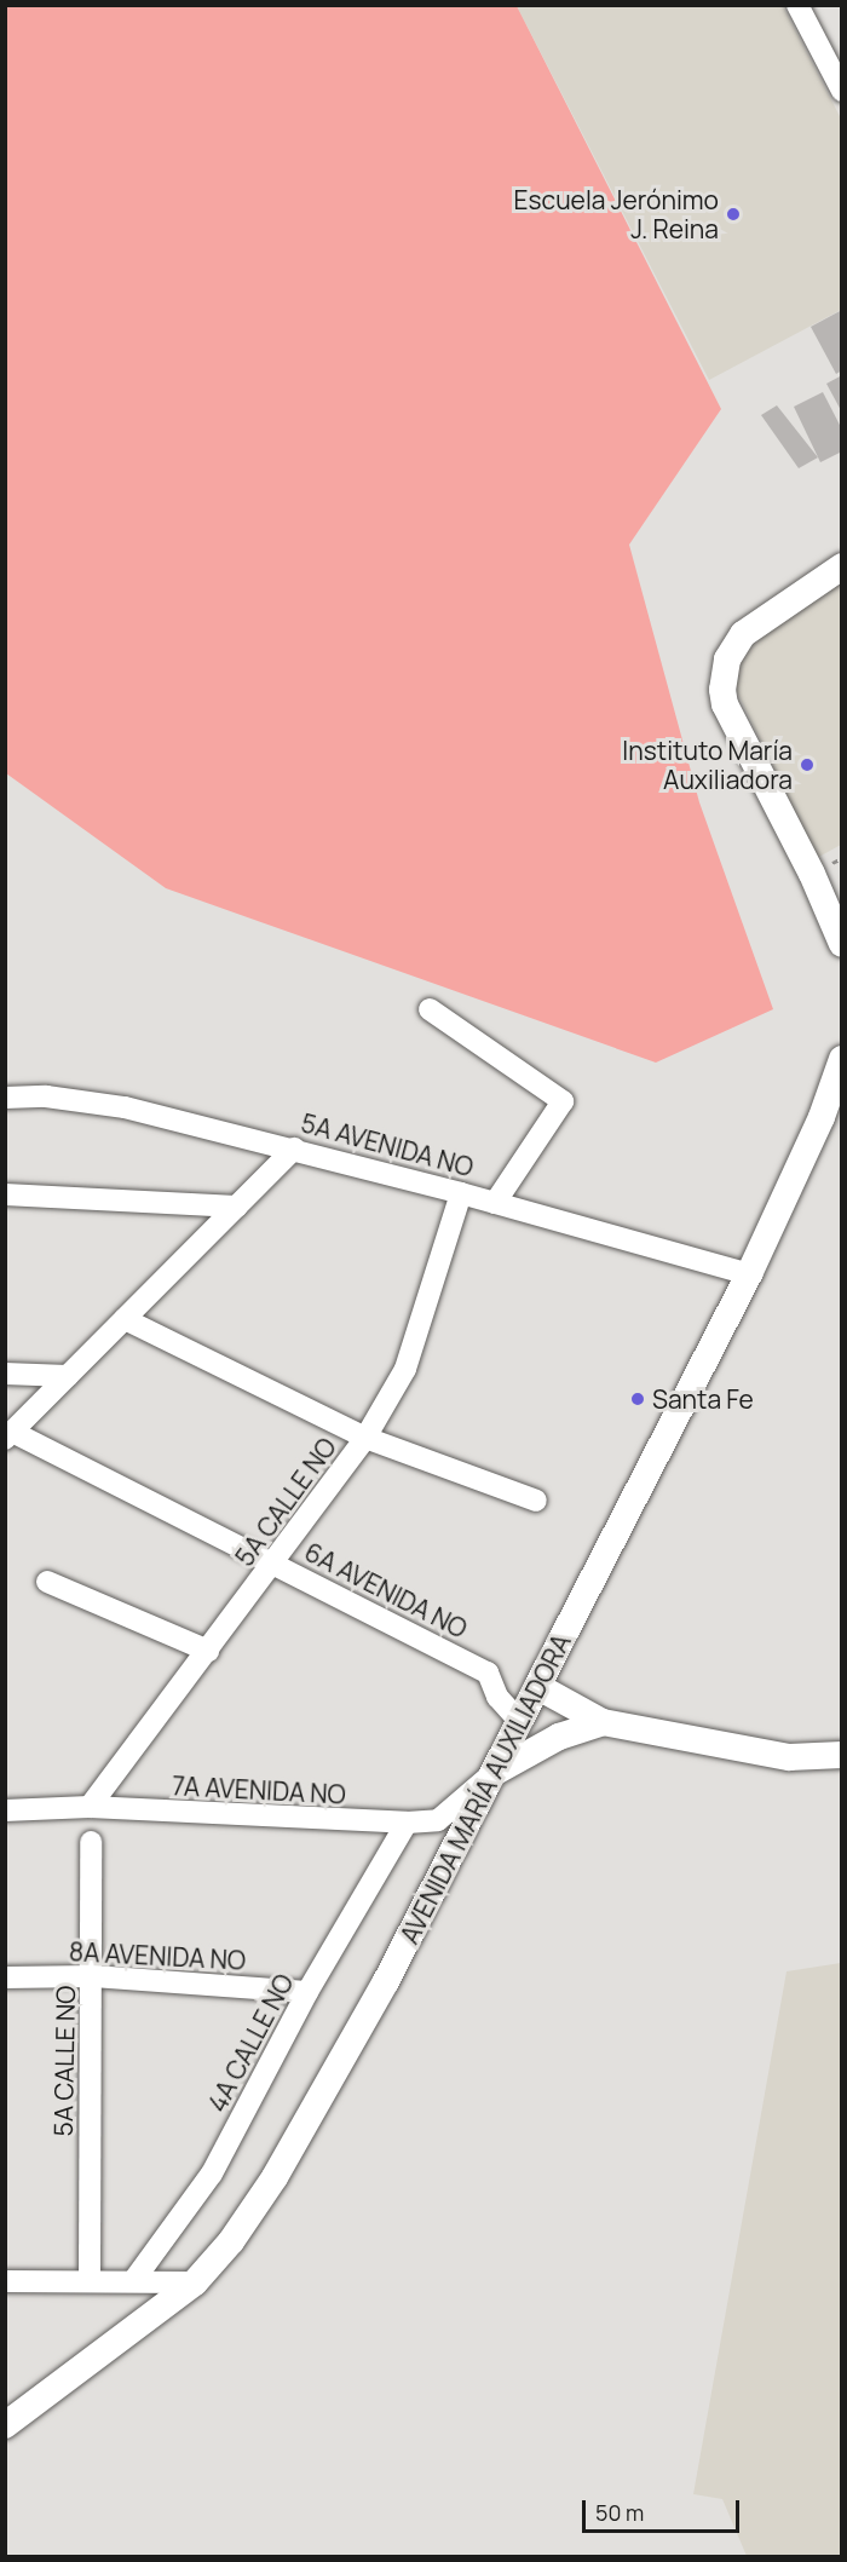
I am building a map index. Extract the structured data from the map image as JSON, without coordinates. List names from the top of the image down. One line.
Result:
{"streets":{"street":["5A AVENIDA NO","5A CALLE NO","6A AVENIDA NO","AVENIDA MARÍA AUXILIADORA","7A AVENIDA NO","8A AVENIDA NO","4A CALLE NO"]},"crossings":[["5A AVENIDA NO","5A CALLE NO"],["5A AVENIDA NO","AVENIDA MARÍA AUXILIADORA"],["5A CALLE NO","6A AVENIDA NO"],["5A CALLE NO","7A AVENIDA NO"],["5A CALLE NO","8A AVENIDA NO"],["6A AVENIDA NO","AVENIDA MARÍA AUXILIADORA"],["AVENIDA MARÍA AUXILIADORA","7A AVENIDA NO"],["7A AVENIDA NO","4A CALLE NO"],["8A AVENIDA NO","4A CALLE NO"]],"places":["Escuela Jerónimo J. Reina","Instituto María Auxiliadora","Santa Fe"],"scale_bar":"50 m"}
